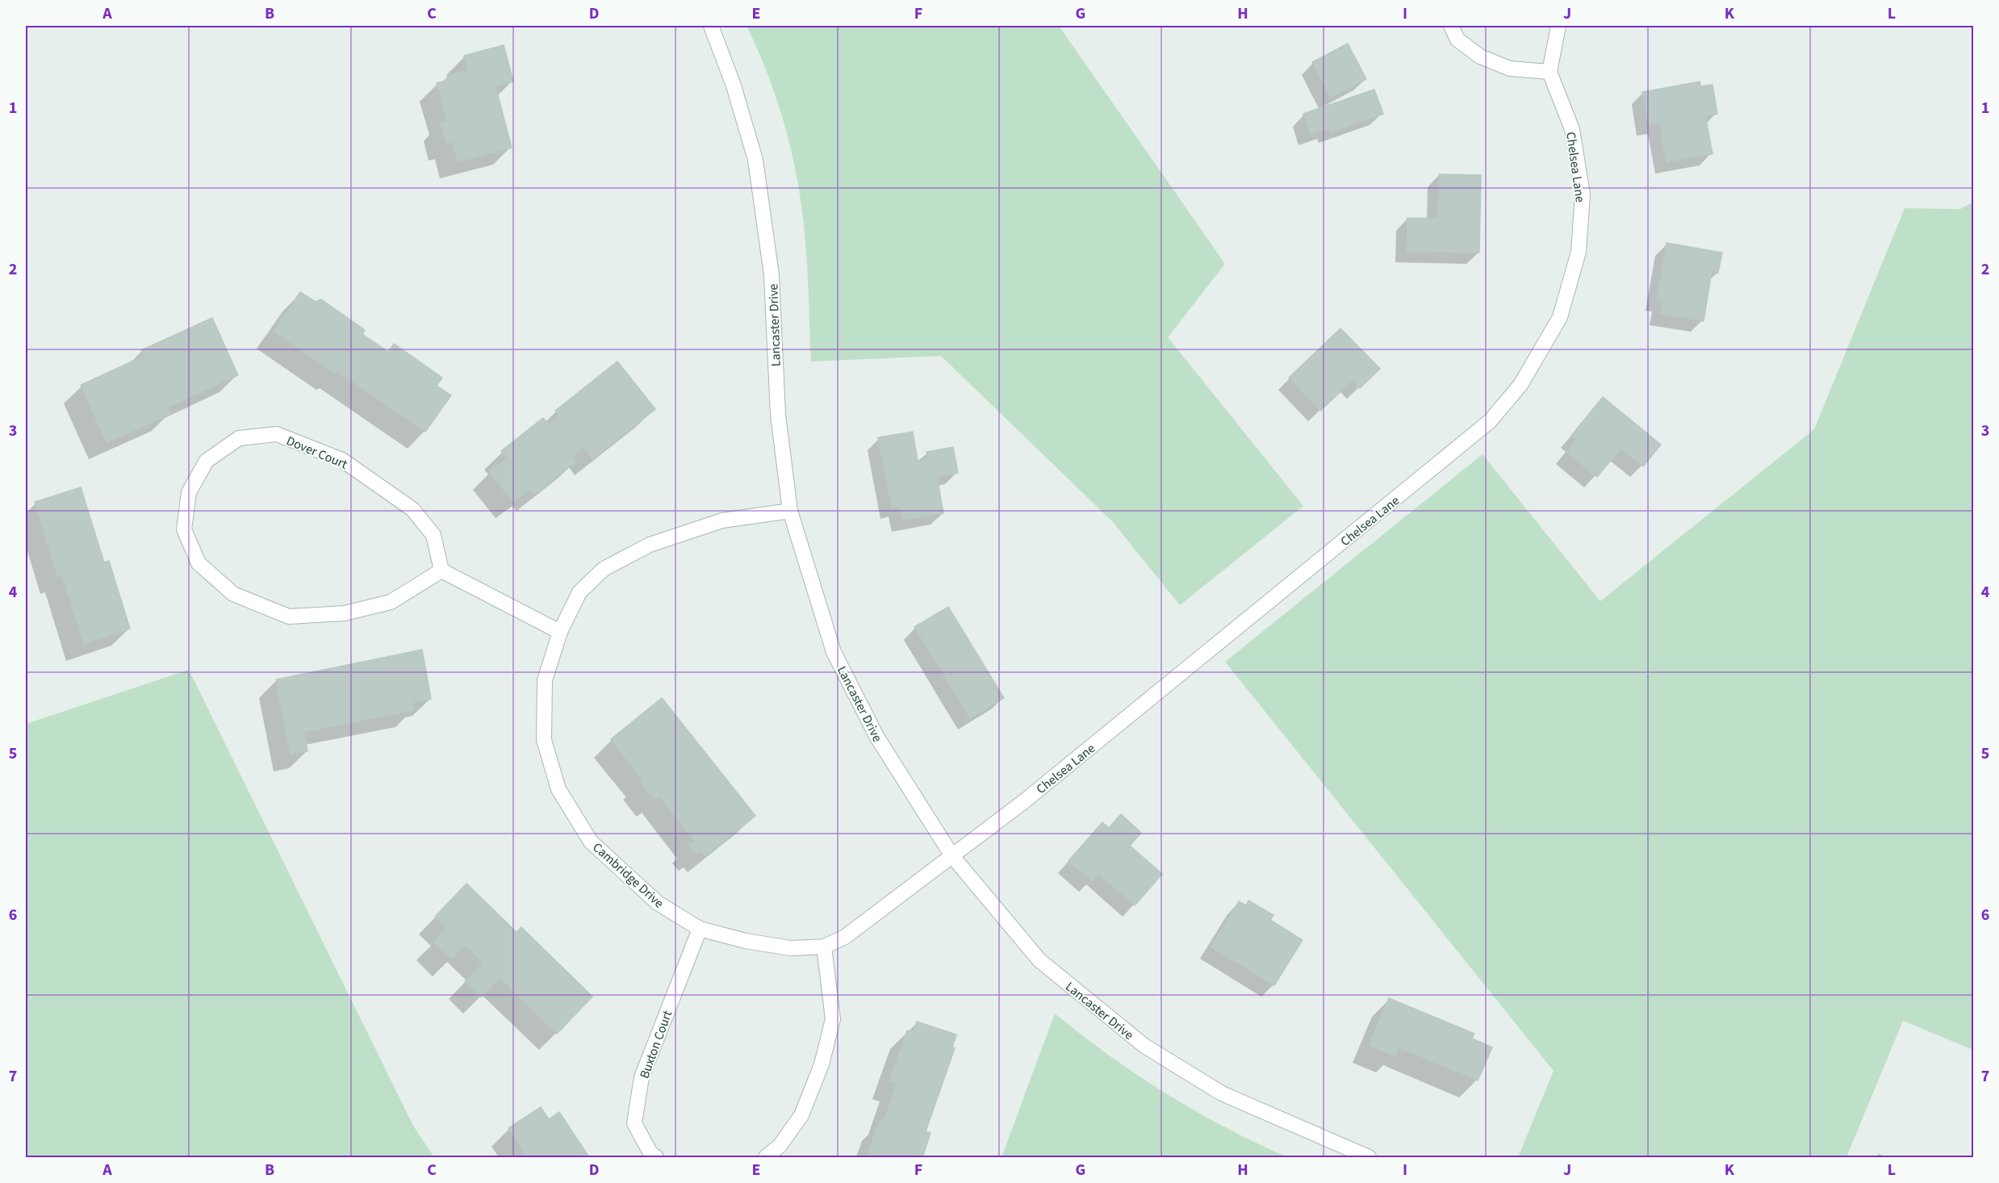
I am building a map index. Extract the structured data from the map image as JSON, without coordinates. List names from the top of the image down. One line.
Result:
{"streets":{"street":["Chelsea Lane","Lancaster Drive","Dover Court","Cambridge Drive","Buxton Court"]},"crossings":[["Chelsea Lane","Lancaster Drive"],["Chelsea Lane","Cambridge Drive"],["Lancaster Drive","Cambridge Drive"],["Cambridge Drive","Buxton Court"]],"grid":{"columns":["A","B","C","D","E","F","G","H","I","J","K","L"],"rows":["1","2","3","4","5","6","7"]}}
